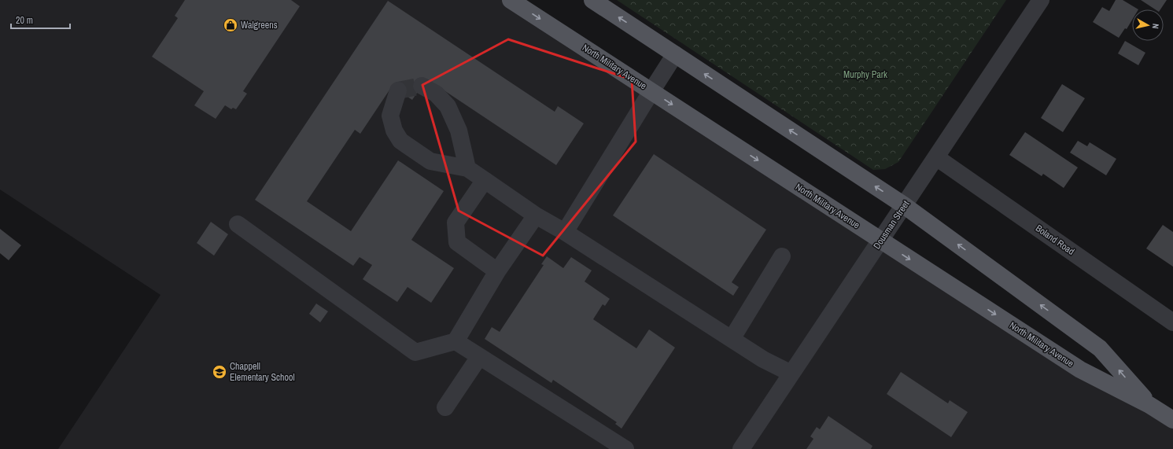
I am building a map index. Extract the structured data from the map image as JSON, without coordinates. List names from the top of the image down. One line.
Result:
{"streets":{"main road":["North Military Avenue"],"street":["Dousman Street","Boland Road"]},"crossings":[["North Military Avenue","Dousman Street"],["Dousman Street","Boland Road"]],"parks":["Murphy Park"],"places":{"shop":["Walgreens"],"school or university":["Chappell Elementary School"]},"scale_bar":"20 m","north":"right"}
